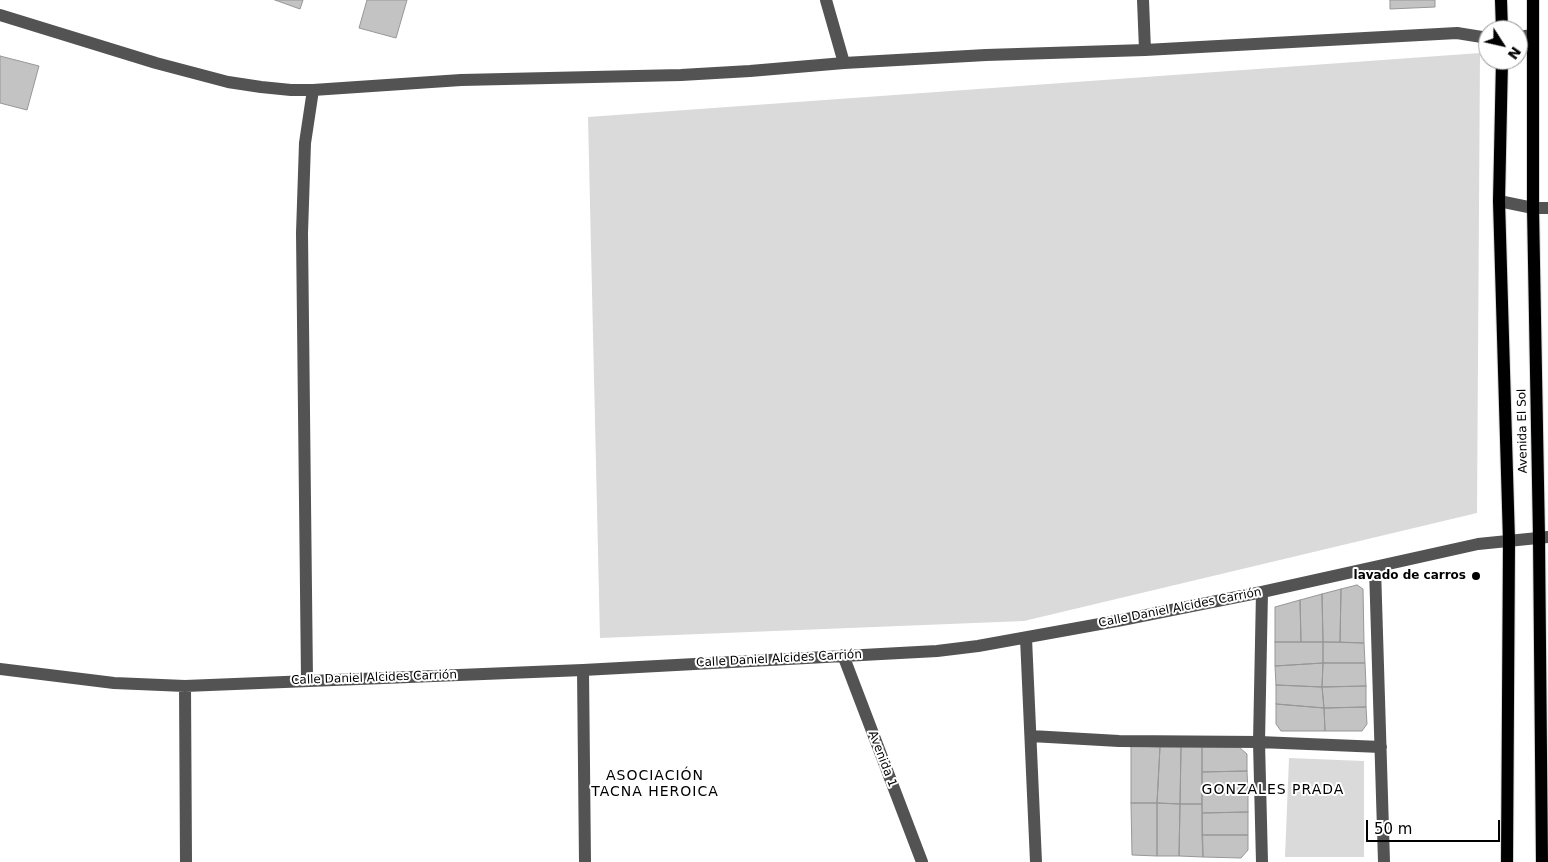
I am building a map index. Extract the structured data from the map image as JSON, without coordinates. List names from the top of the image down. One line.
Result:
{"streets":{"main road":["Avenida El Sol"],"street":["Calle Daniel Alcides Carrión","Avenida 1"]},"crossings":[["Avenida El Sol","Calle Daniel Alcides Carrión"],["Calle Daniel Alcides Carrión","Avenida 1"]],"districts":["ASOCIACIÓN TACNA HEROICA","GONZALES PRADA"],"places":["lavado de carros"],"scale_bar":"50 m","north":"bottom right"}
